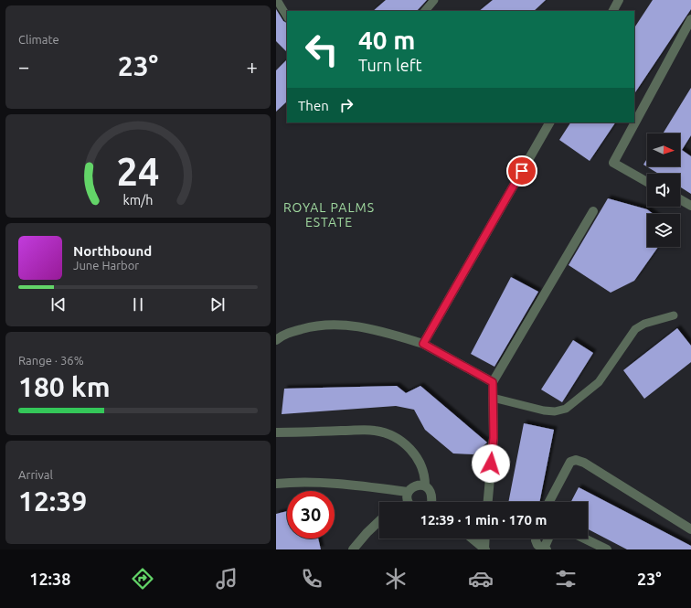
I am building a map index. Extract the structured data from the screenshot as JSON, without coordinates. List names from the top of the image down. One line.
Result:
{"districts":["ROYAL PALMS ESTATE"],"north":"right","page":{"tile":["Climate",["Range · 36%","180 km"],["Arrival","12:39"]],"turn":["40 m","Turn left"],"heat":["−","23°","+"],"then":"Then","song":["Northbound","June Harbor"],"limit":"30","trip":"12:39 · 1 min · 170 m","tabs":["12:38","23°"],"gauge":["24","km/h"]}}
